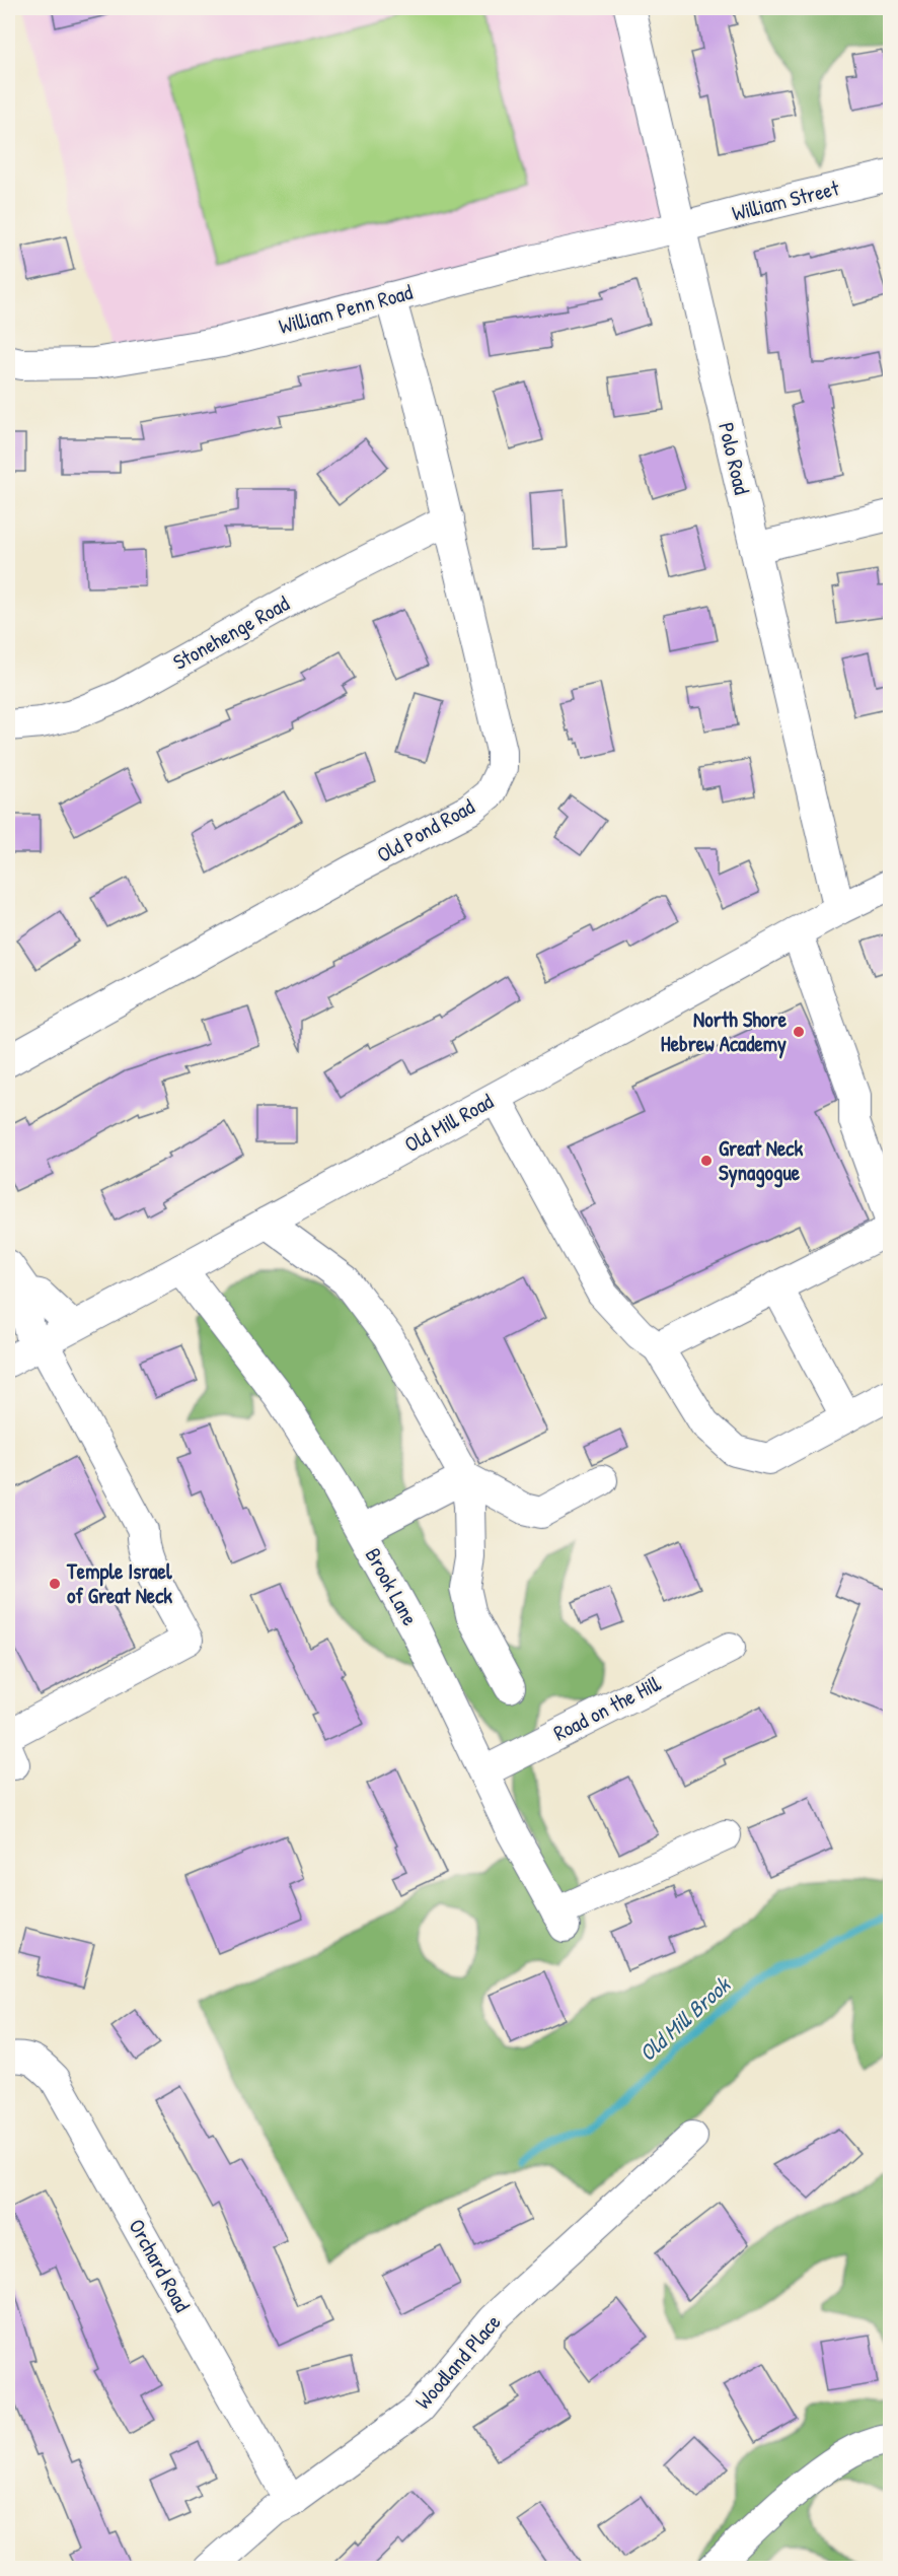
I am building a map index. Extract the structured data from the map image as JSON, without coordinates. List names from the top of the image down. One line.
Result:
{"streets":{"street":["William Street","William Penn Road","Polo Road","Stonehenge Road","Old Pond Road","Old Mill Road","Brook Lane","Road on the Hill","Orchard Road","Woodland Place"]},"crossings":[["William Street","William Penn Road"],["William Street","Polo Road"],["William Penn Road","Polo Road"],["William Penn Road","Old Pond Road"],["Polo Road","Old Mill Road"],["Stonehenge Road","Old Pond Road"],["Old Mill Road","Brook Lane"],["Brook Lane","Road on the Hill"],["Orchard Road","Woodland Place"]],"water":["Old Mill Brook"],"places":["North Shore Hebrew Academy","Great Neck Synagogue","Temple Israel of Great Neck"]}
